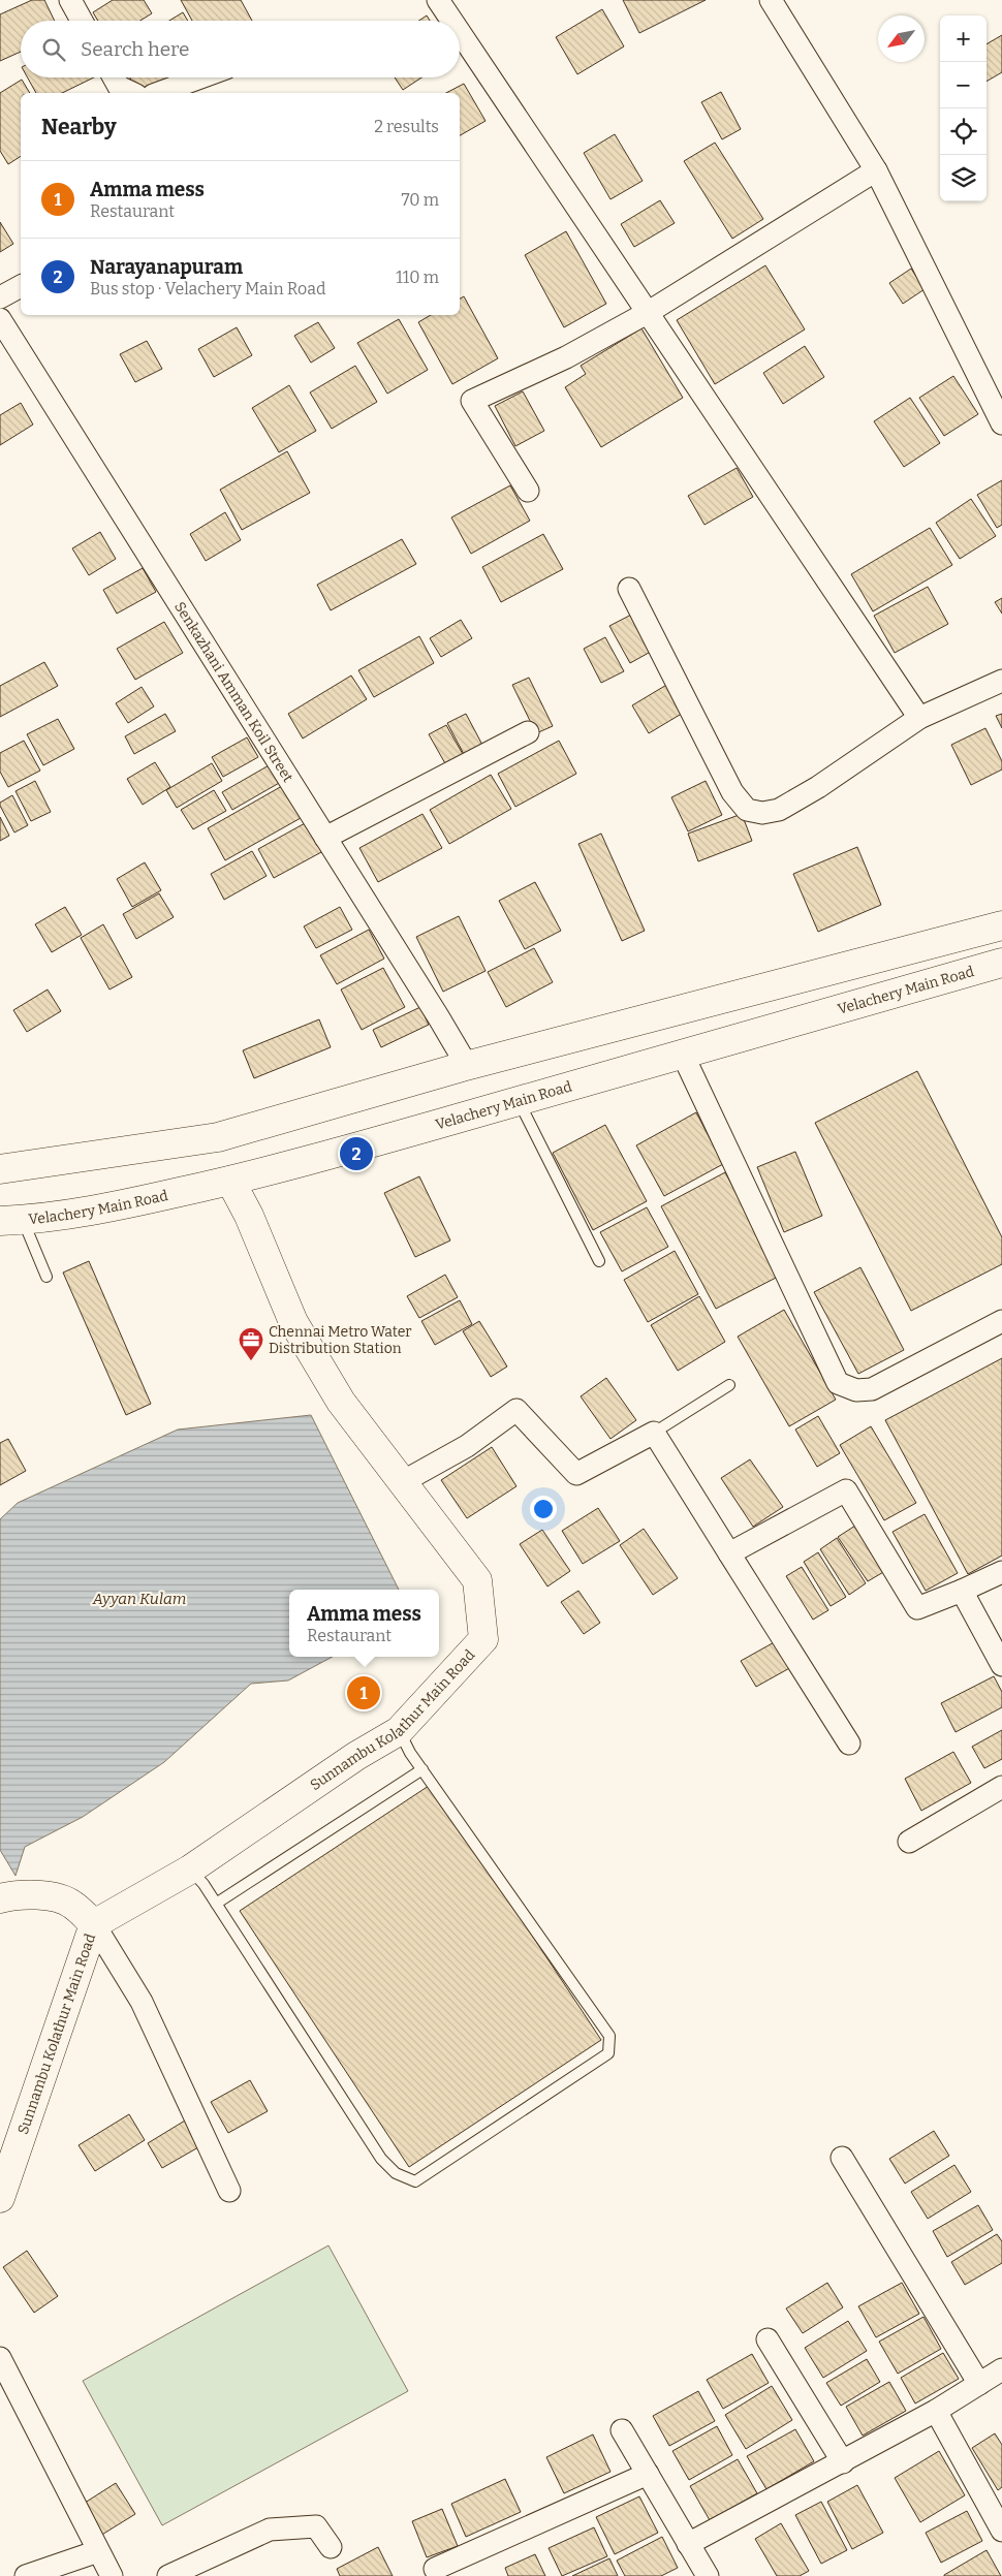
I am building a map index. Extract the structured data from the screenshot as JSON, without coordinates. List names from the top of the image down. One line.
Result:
{"streets":{"main road":["Velachery Main Road","Sunnambu Kolathur Main Road"],"street":["Senkazhani Amman Koil Street"]},"crossings":[["Velachery Main Road","Sunnambu Kolathur Main Road"]],"water":["Ayyan Kulam"],"places":{"office":["Chennai Metro Water Distribution Station"]},"north":"bottom left","page":{"map_buttons":["+","−"],"search":"Search here","heading":["Nearby","2 results"],"list":[{"mark":"1","name":"Amma mess","note":"Restaurant","value":"70 m"},{"mark":"2","name":"Narayanapuram","note":"Bus stop · Velachery Main Road","value":"110 m"}],"pins":["2","1"],"popup":["Amma mess","Restaurant"]}}
